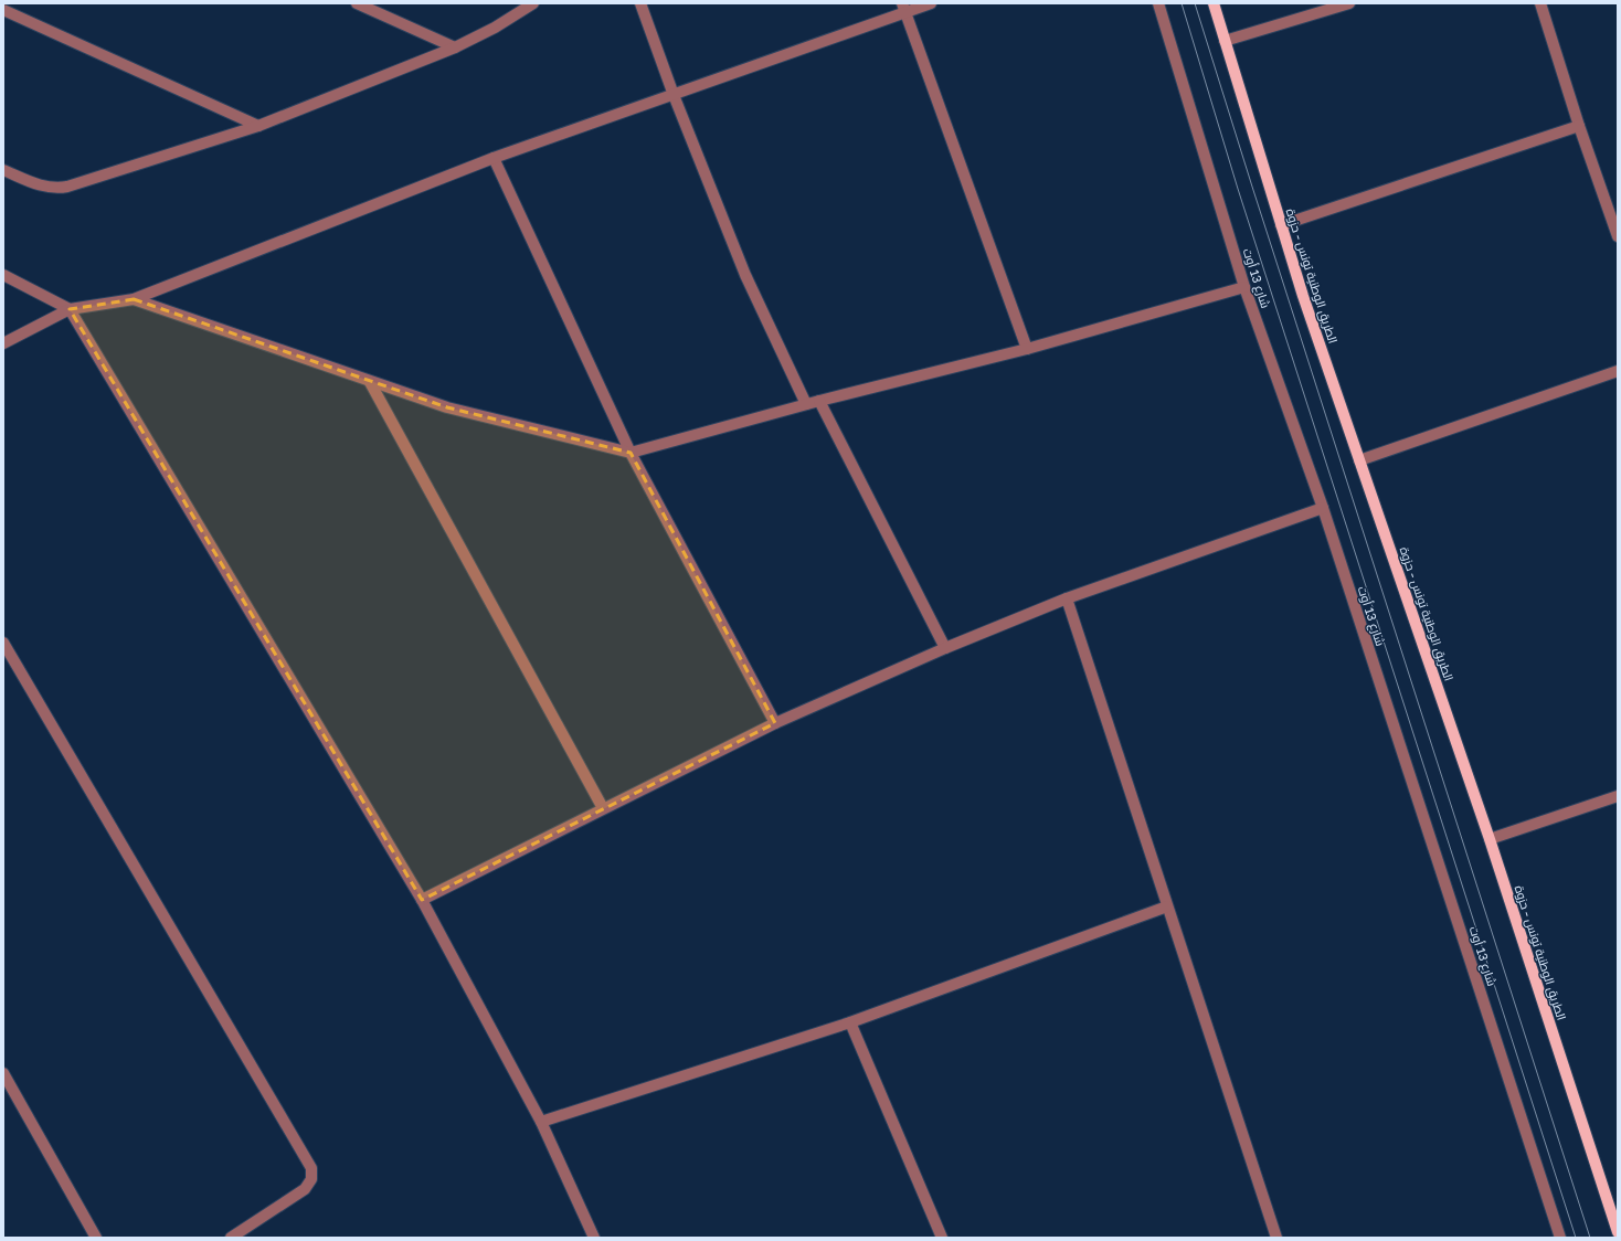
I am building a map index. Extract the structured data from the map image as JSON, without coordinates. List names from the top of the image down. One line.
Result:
{"streets":{"main road":["الطريق الوطنية تونس - حزوة"],"street":["شارع 13 أوت"]}}
